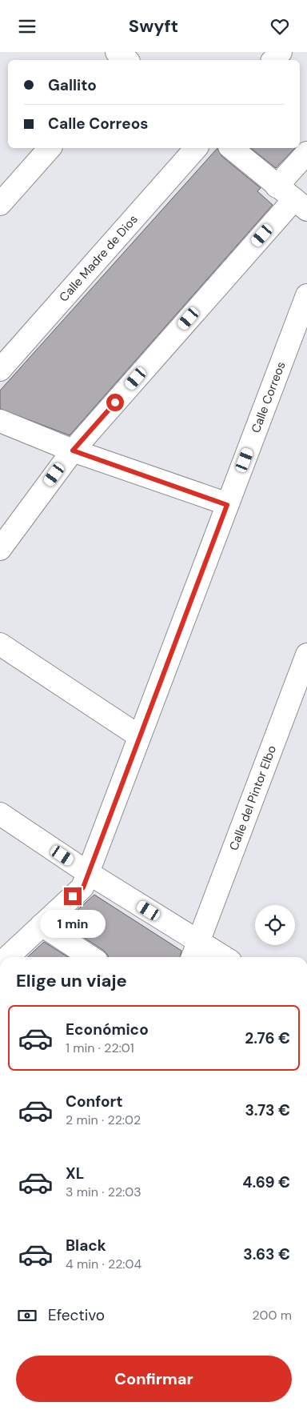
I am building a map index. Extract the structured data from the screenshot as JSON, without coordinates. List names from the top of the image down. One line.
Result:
{"streets":{"street":["Calle Madre de Dios","Calle Correos","Calle del Pintor Elbo"]},"page":{"header":"Swyft","banner":["Gallito","Calle Correos"],"bubble":"1 min","heading":"Elige un viaje","list":[{"name":"Económico","note":"1 min · 22:01","value":"2.76 €"},{"name":"Confort","note":"2 min · 22:02","value":"3.73 €"},{"name":"XL","note":"3 min · 22:03","value":"4.69 €"},{"name":"Black","note":"4 min · 22:04","value":"3.63 €"}],"pay":["Efectivo","200 m"],"buttons":"Confirmar"}}
